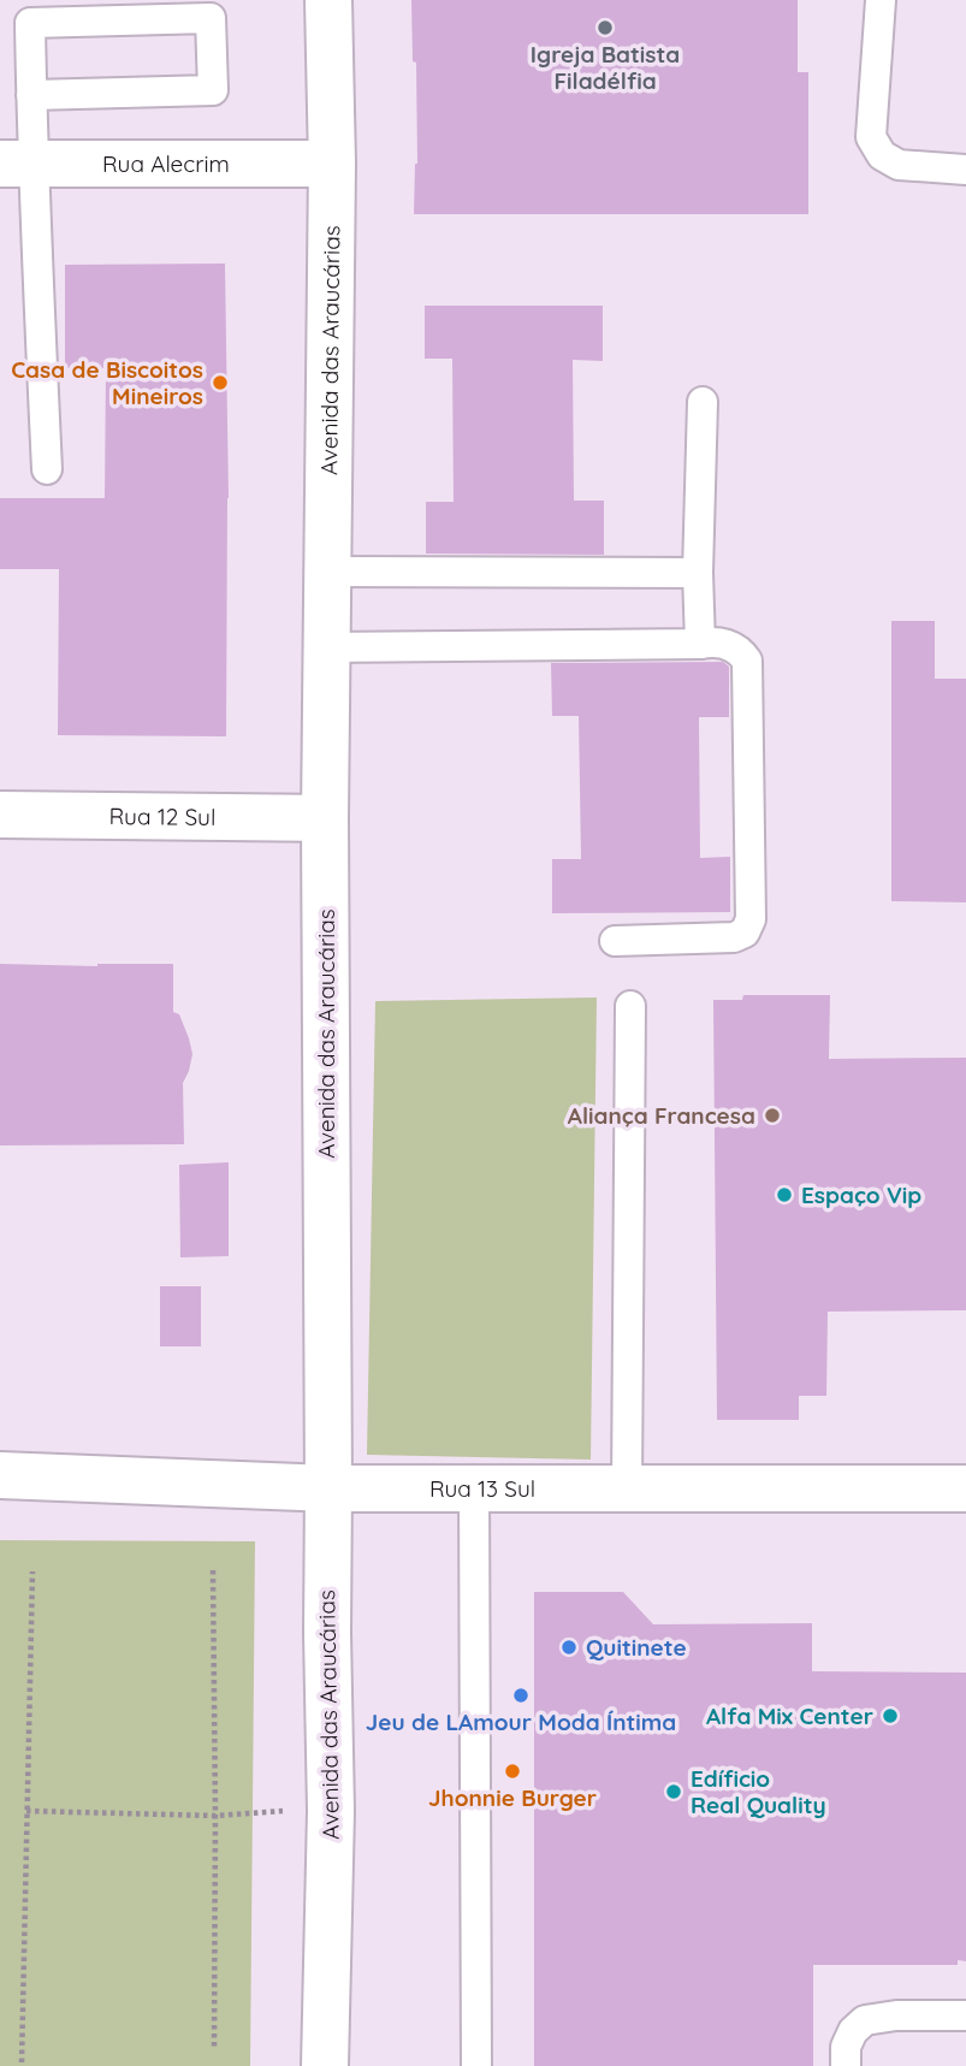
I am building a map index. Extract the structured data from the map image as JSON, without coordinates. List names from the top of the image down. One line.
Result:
{"streets":{"main road":["Rua Alecrim","Avenida das Araucárias","Rua 12 Sul","Rua 13 Sul"]},"crossings":[["Rua Alecrim","Avenida das Araucárias"],["Avenida das Araucárias","Rua 12 Sul"],["Avenida das Araucárias","Rua 13 Sul"]],"places":["Igreja Batista Filadélfia","Casa de Biscoitos Mineiros","Aliança Francesa","Espaço Vip","Quitinete","Jeu de LAmour Moda Íntima","Alfa Mix Center","Jhonnie Burger","Edíficio Real Quality"]}
